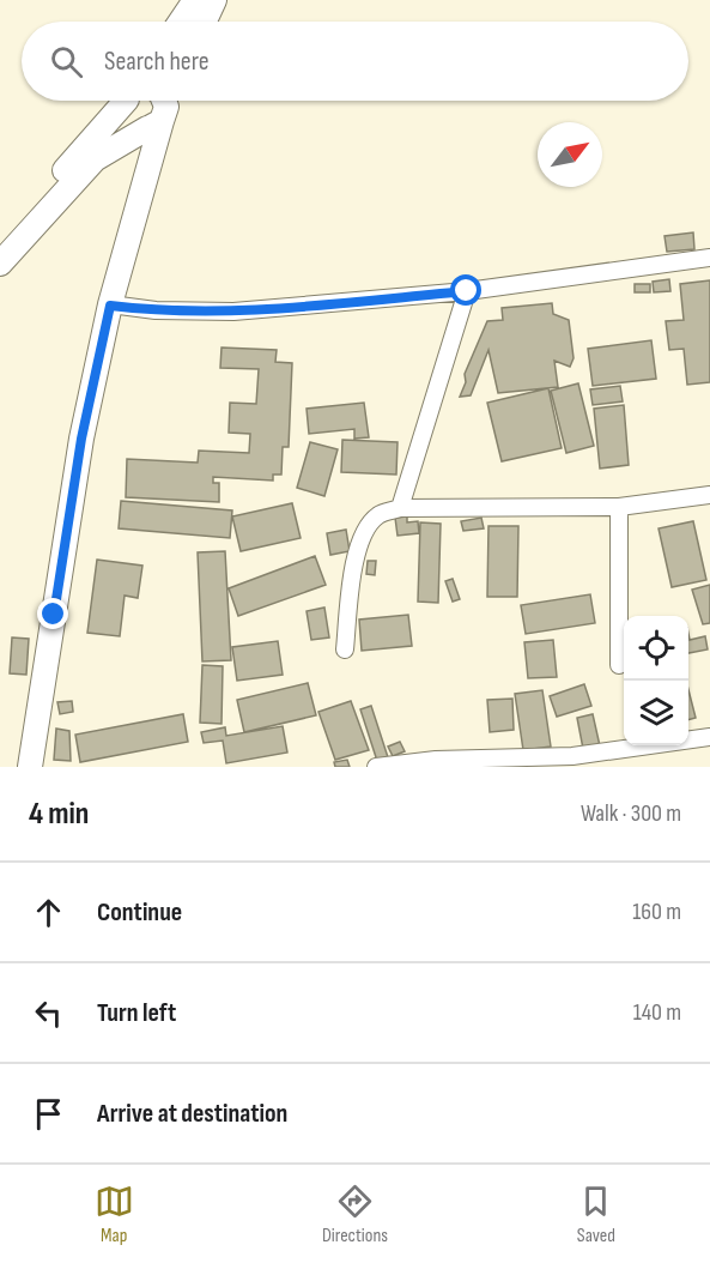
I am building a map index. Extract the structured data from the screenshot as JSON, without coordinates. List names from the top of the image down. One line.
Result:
{"north":"top right","page":{"search":"Search here","heading":["4 min","Walk · 300 m"],"list":[["Continue","160 m"],["Turn left","140 m"],"Arrive at destination"],"nav":["Map","Directions","Saved"]}}
